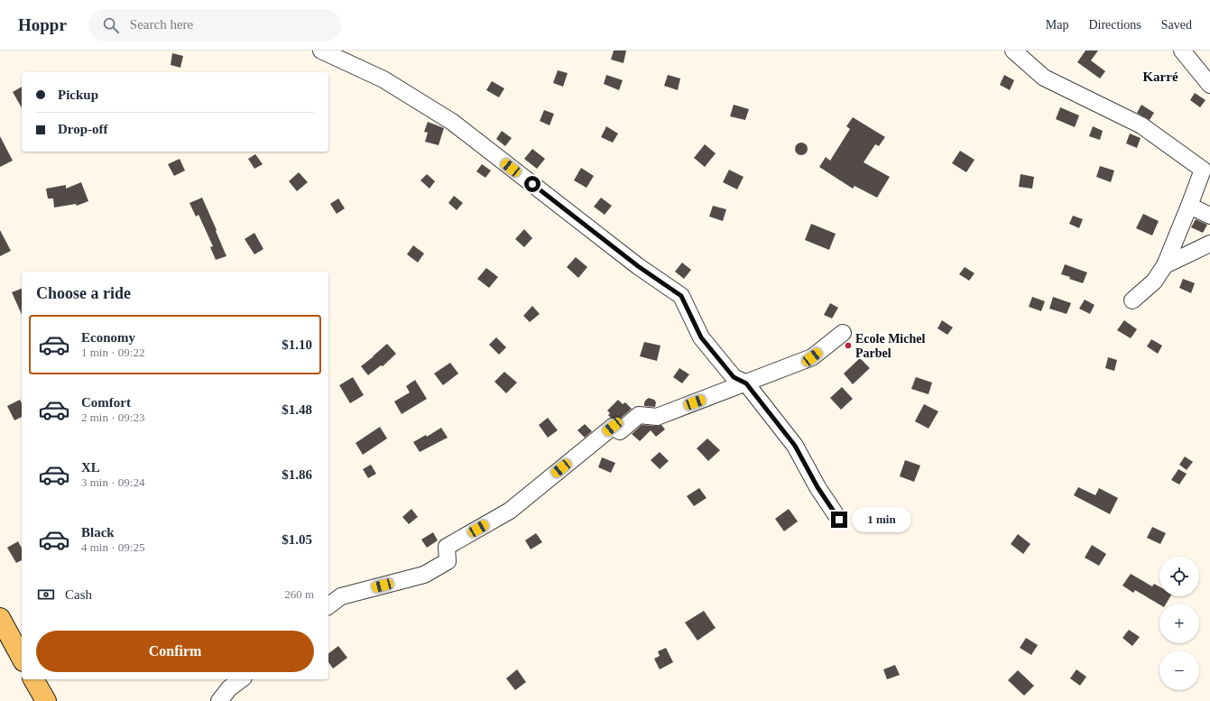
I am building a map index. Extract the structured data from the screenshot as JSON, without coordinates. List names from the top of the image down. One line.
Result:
{"districts":["Karré"],"places":["Ecole Michel Parbel"],"page":{"header":"Hoppr","search":"Search here","nav":["Map","Directions","Saved"],"banner":["Pickup","Drop-off"],"heading":"Choose a ride","list":[{"name":"Economy","note":"1 min · 09:22","value":"$1.10"},{"name":"Comfort","note":"2 min · 09:23","value":"$1.48"},{"name":"XL","note":"3 min · 09:24","value":"$1.86"},{"name":"Black","note":"4 min · 09:25","value":"$1.05"}],"bubble":"1 min","map_buttons":["+","−"],"pay":["Cash","260 m"],"buttons":"Confirm"}}
